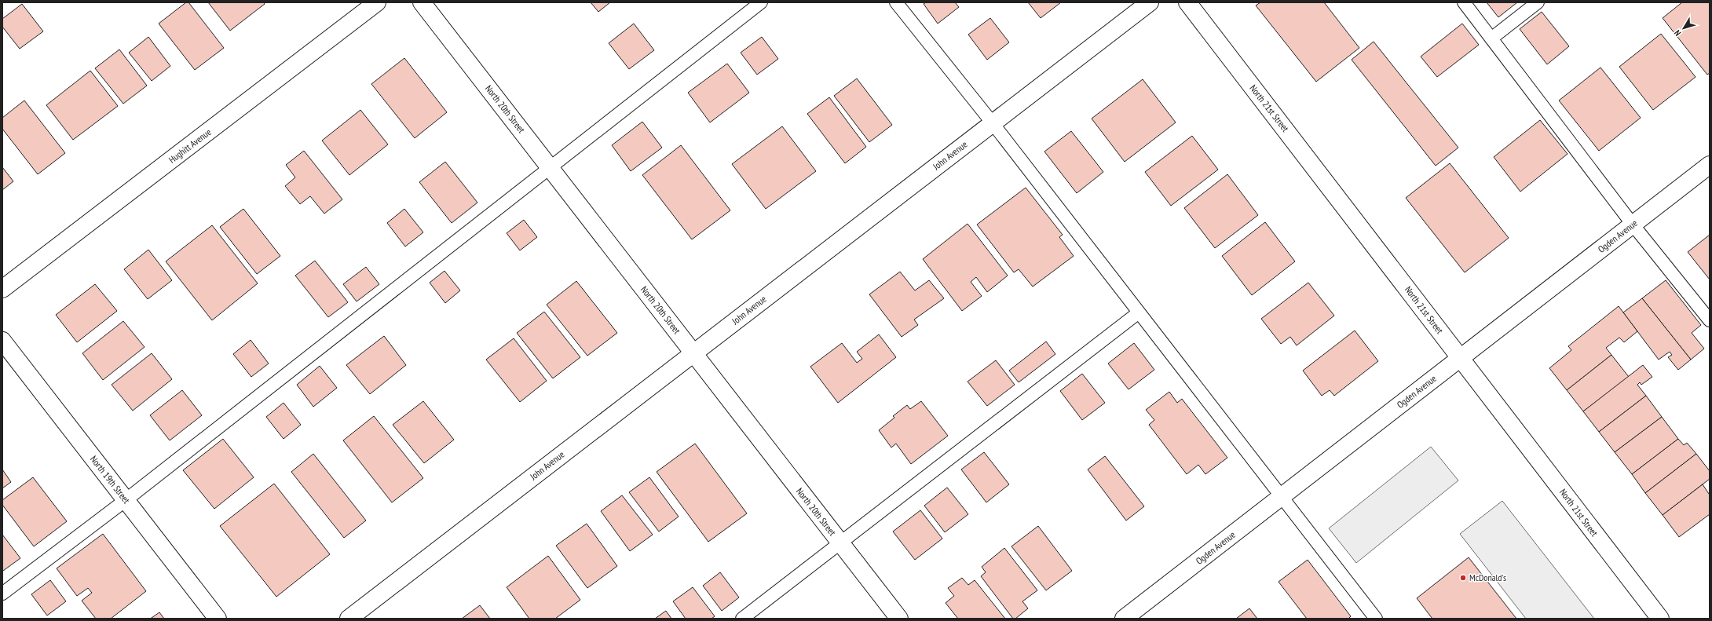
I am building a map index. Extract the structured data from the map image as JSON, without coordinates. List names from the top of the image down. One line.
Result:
{"streets":{"street":["North 21st Street","North 20th Street","Hughitt Avenue","John Avenue","Ogden Avenue","North 19th Street"]},"crossings":[["North 21st Street","Ogden Avenue"],["North 20th Street","John Avenue"]],"places":["McDonald's"],"north":"bottom left"}
